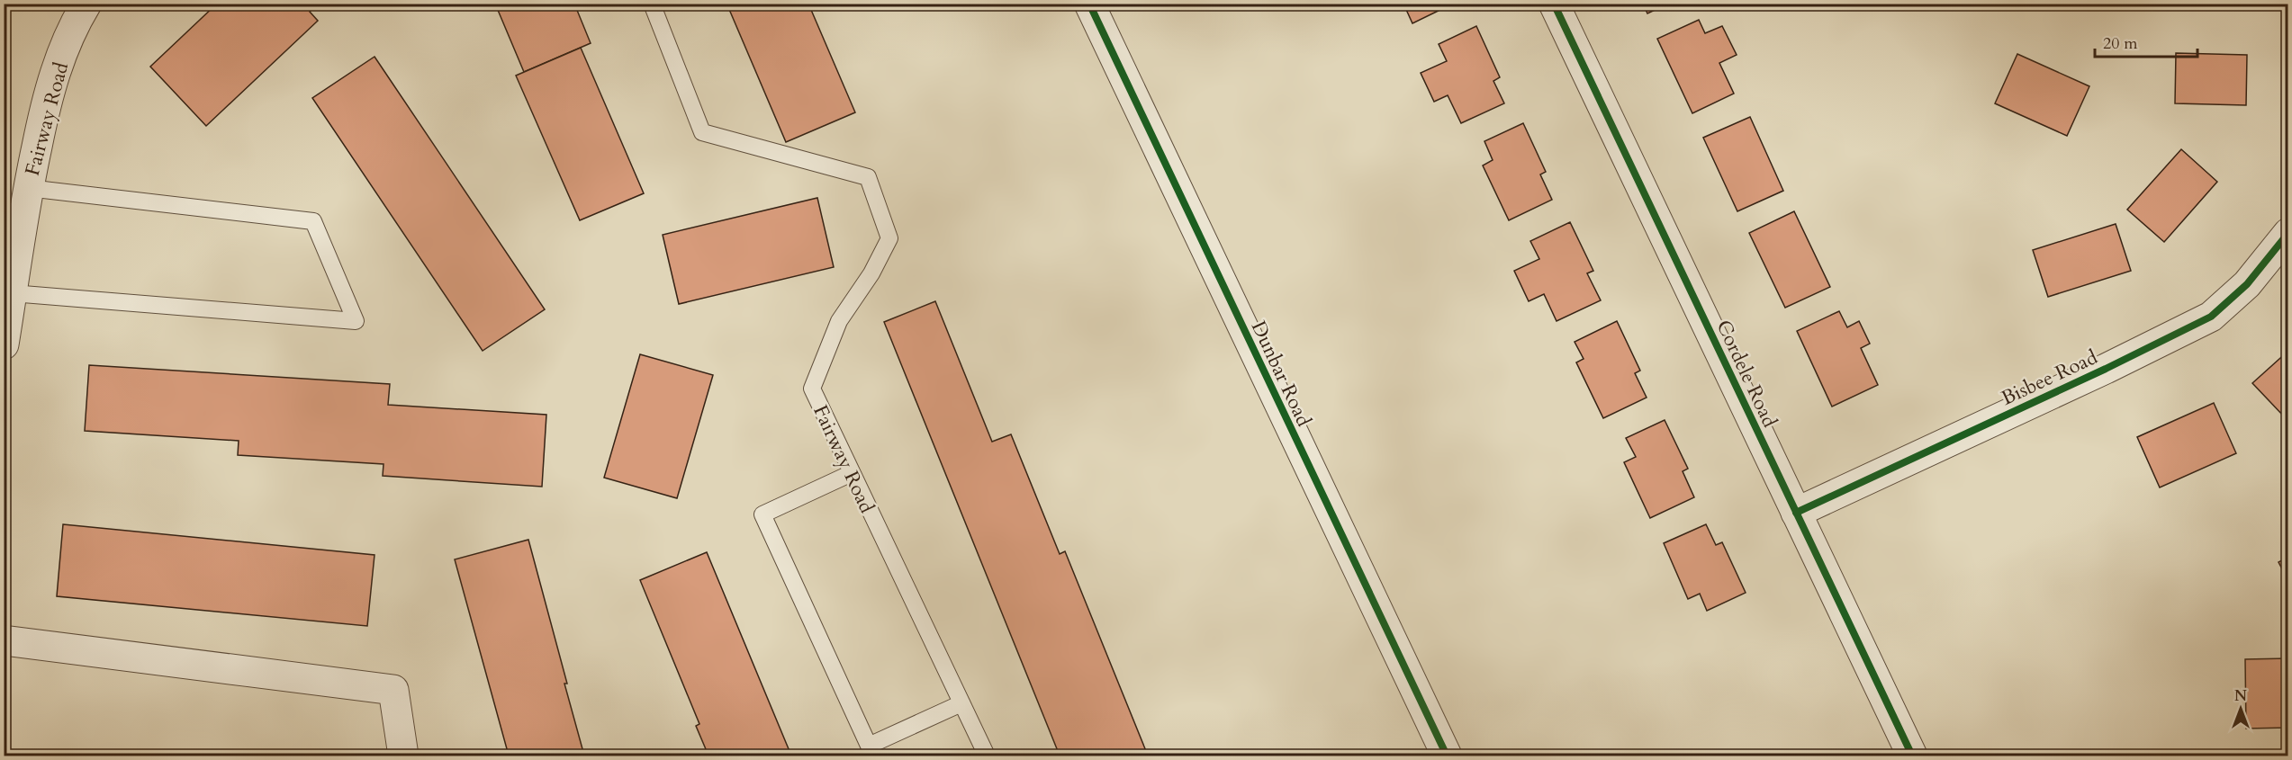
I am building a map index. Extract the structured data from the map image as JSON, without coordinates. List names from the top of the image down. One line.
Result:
{"streets":{"street":["Fairway Road","Dunbar Road","Cordele Road","Bisbee Road"]},"crossings":[["Cordele Road","Bisbee Road"]],"scale_bar":"20 m","north":"top"}
